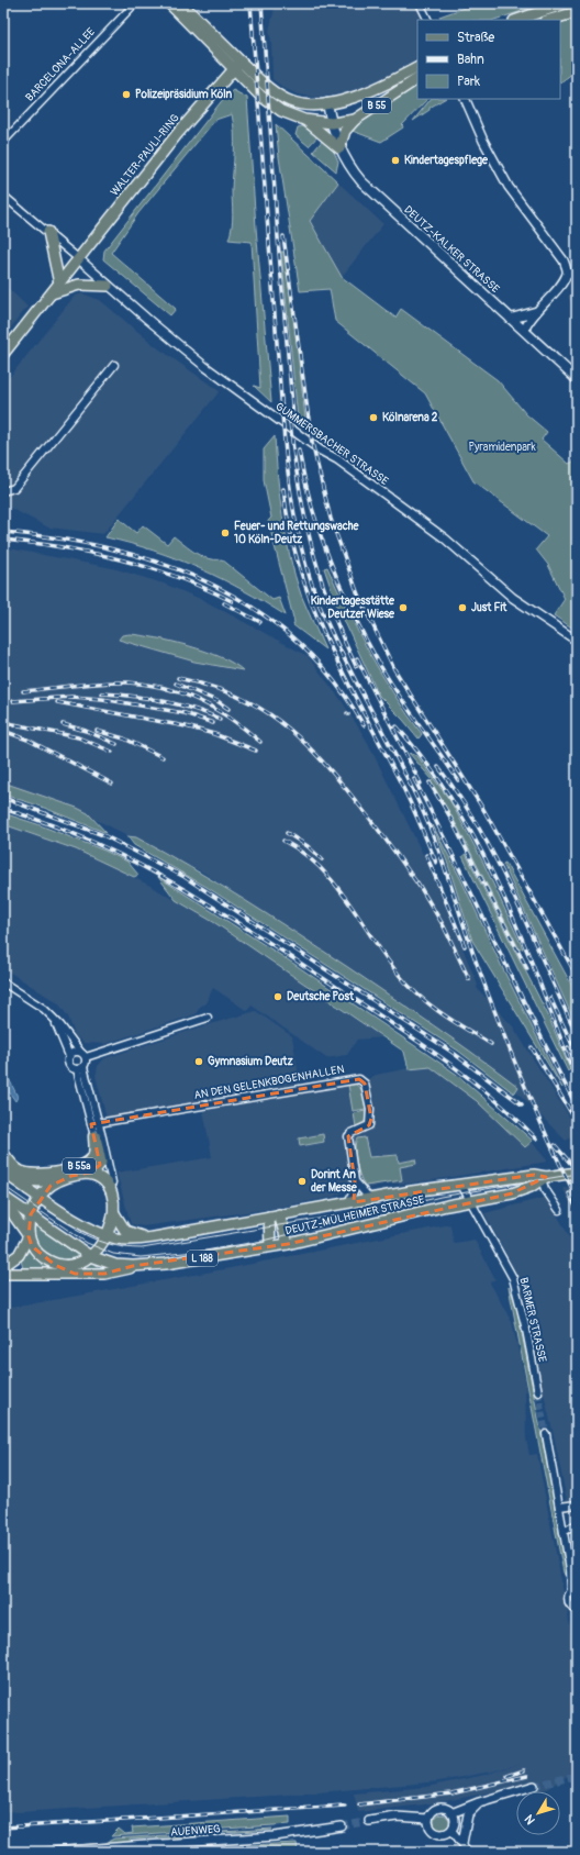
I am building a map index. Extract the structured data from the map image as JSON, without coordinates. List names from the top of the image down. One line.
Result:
{"streets":{"highway":["B 55a"],"main road":["B 55","WALTER-PAULI-RING","DEUTZ-KALKER STRASSE","DEUTZ-MÜLHEIMER STRASSE","L 188"],"street":["BARCELONA-ALLEE","GUMMERSBACHER STRASSE","AN DEN GELENKBOGENHALLEN","BARMER STRASSE","AUENWEG"]},"crossings":[["B 55","WALTER-PAULI-RING"],["B 55","DEUTZ-KALKER STRASSE"],["WALTER-PAULI-RING","GUMMERSBACHER STRASSE"],["AN DEN GELENKBOGENHALLEN","DEUTZ-MÜLHEIMER STRASSE"],["DEUTZ-MÜLHEIMER STRASSE","L 188"],["DEUTZ-MÜLHEIMER STRASSE","BARMER STRASSE"],["L 188","BARMER STRASSE"]],"parks":["Pyramidenpark"],"places":["Polizeipräsidium Köln","Kindertagespflege","Kölnarena 2","Feuer- und Rettungswache 10 Köln-Deutz","Kindertagesstätte Deutzer Wiese","Just Fit","Deutsche Post","Gymnasium Deutz","Dorint An der Messe"],"legend":["Straße","Bahn","Park"],"north":"bottom left"}
